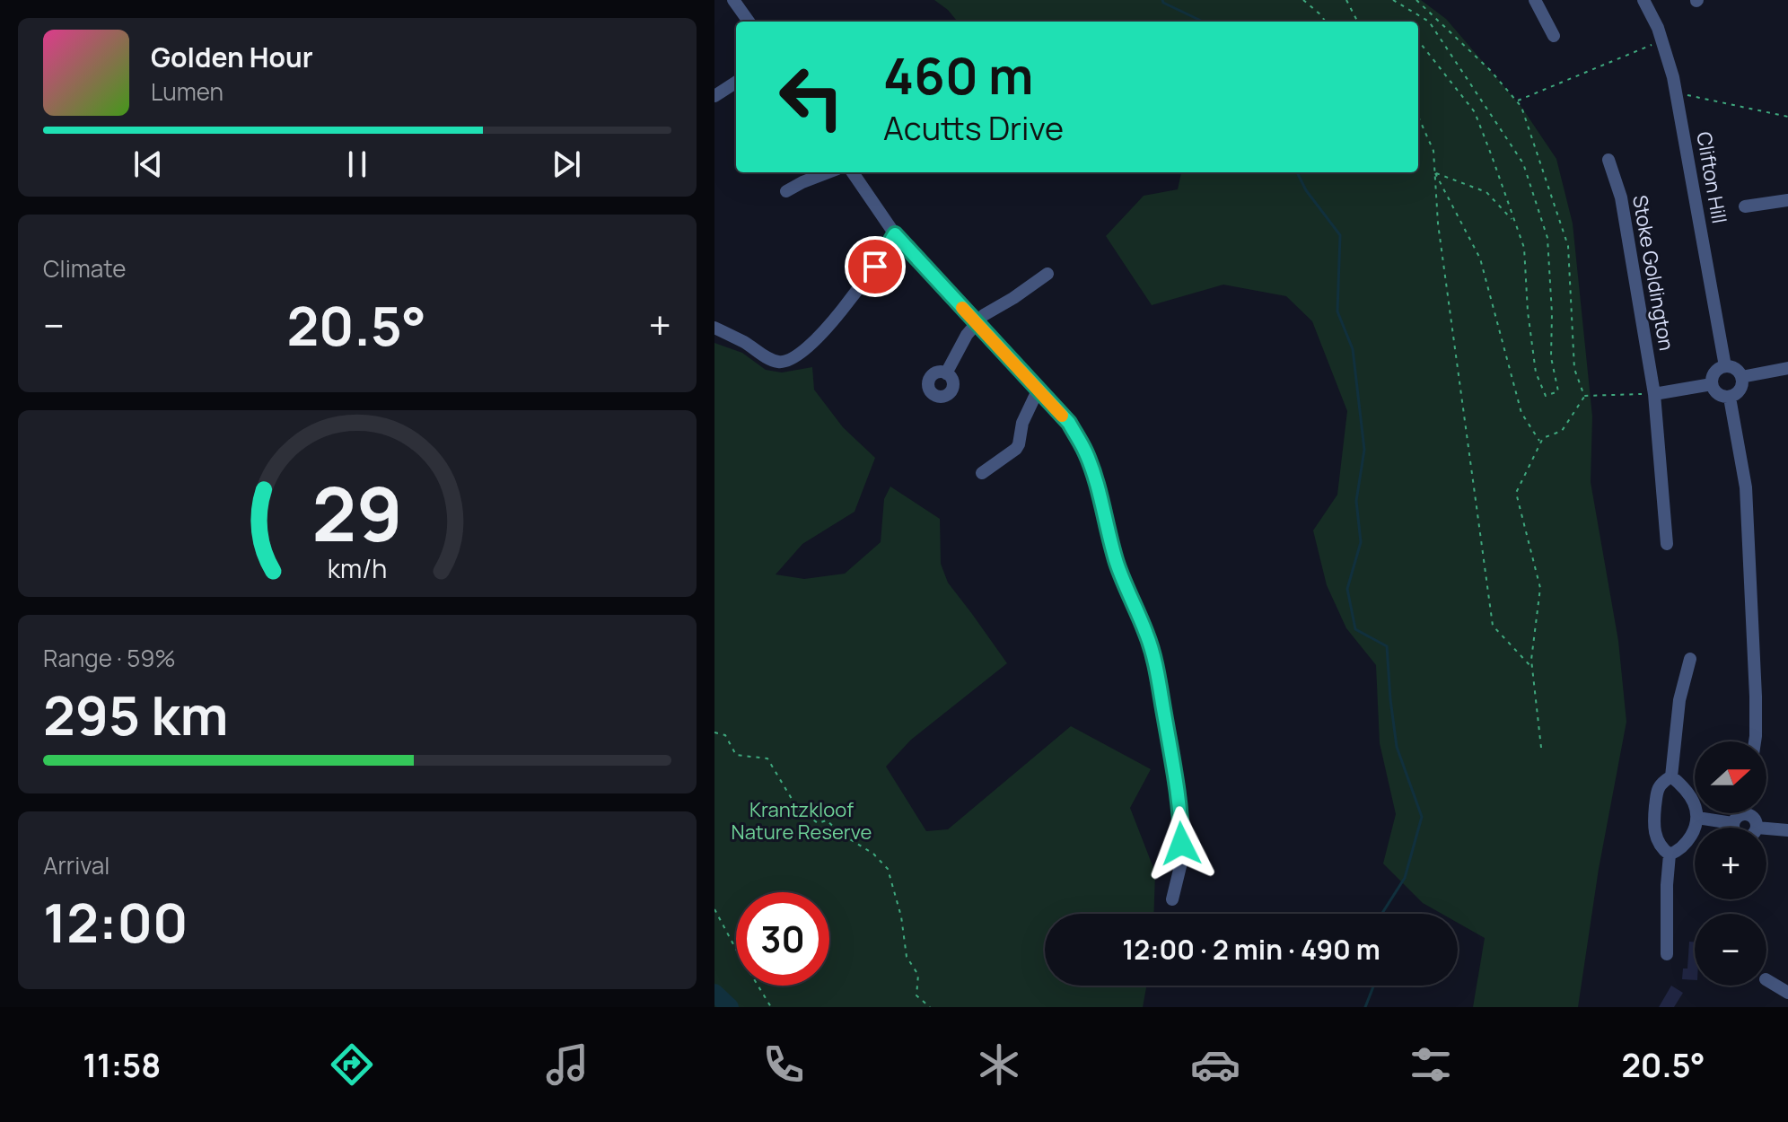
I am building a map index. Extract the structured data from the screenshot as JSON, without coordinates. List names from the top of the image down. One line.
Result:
{"streets":{"street":["Clifton Hill","Stoke Goldington"]},"parks":["Krantzkloof Nature Reserve"],"north":"right","page":{"turn":["460 m","Acutts Drive"],"song":["Golden Hour","Lumen"],"tile":["Climate",["Range · 59%","295 km"],["Arrival","12:00"]],"heat":["−","20.5°","+"],"map_buttons":["+","−"],"limit":"30","trip":"12:00 · 2 min · 490 m","tabs":["11:58","20.5°"],"gauge":["29","km/h"]}}
